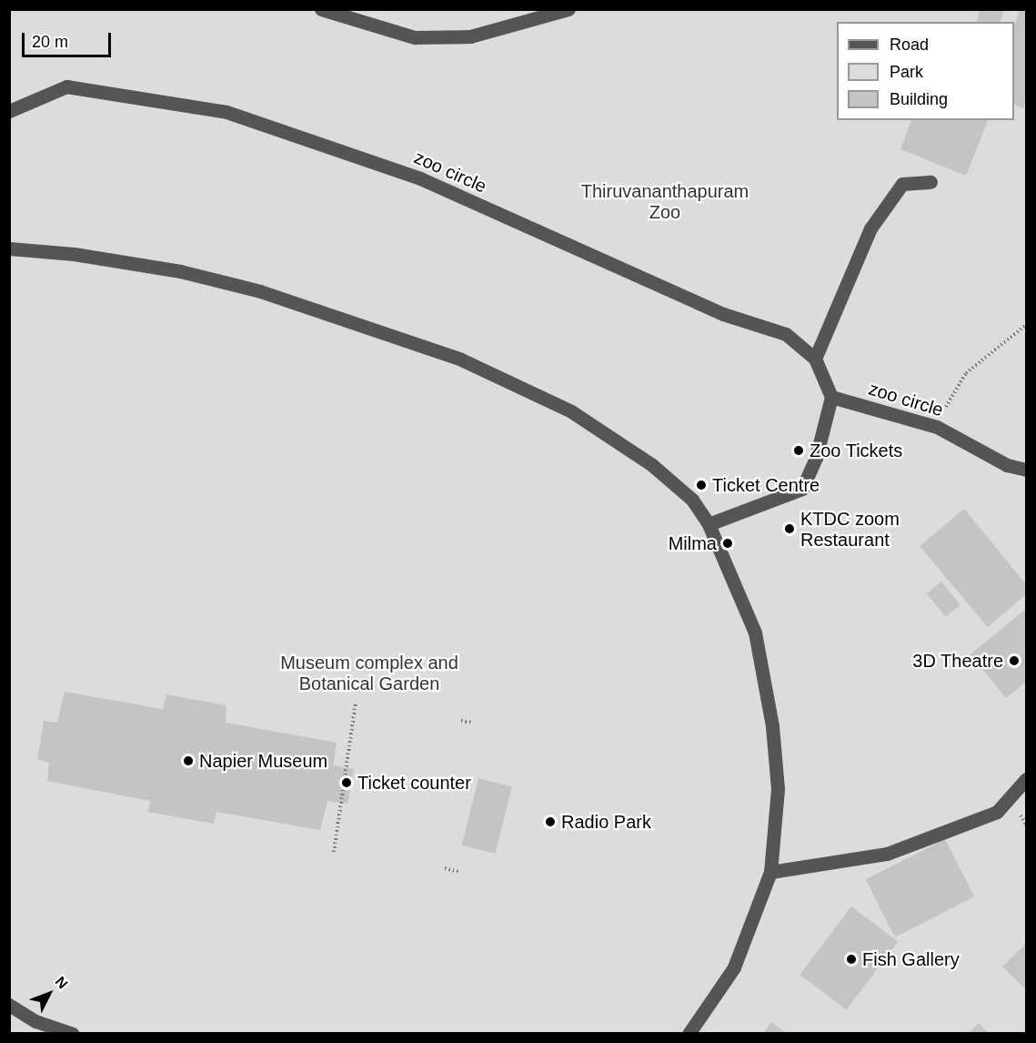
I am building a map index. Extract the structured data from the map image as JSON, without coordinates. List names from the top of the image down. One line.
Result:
{"streets":{"lane":["zoo circle"]},"parks":["Thiruvananthapuram Zoo","Museum complex and Botanical Garden"],"places":["Zoo Tickets","Ticket Centre","KTDC zoom Restaurant","Milma","3D Theatre","Napier Museum","Ticket counter","Radio Park","Fish Gallery"],"legend":["Road","Park","Building"],"scale_bar":"20 m","north":"top right"}
